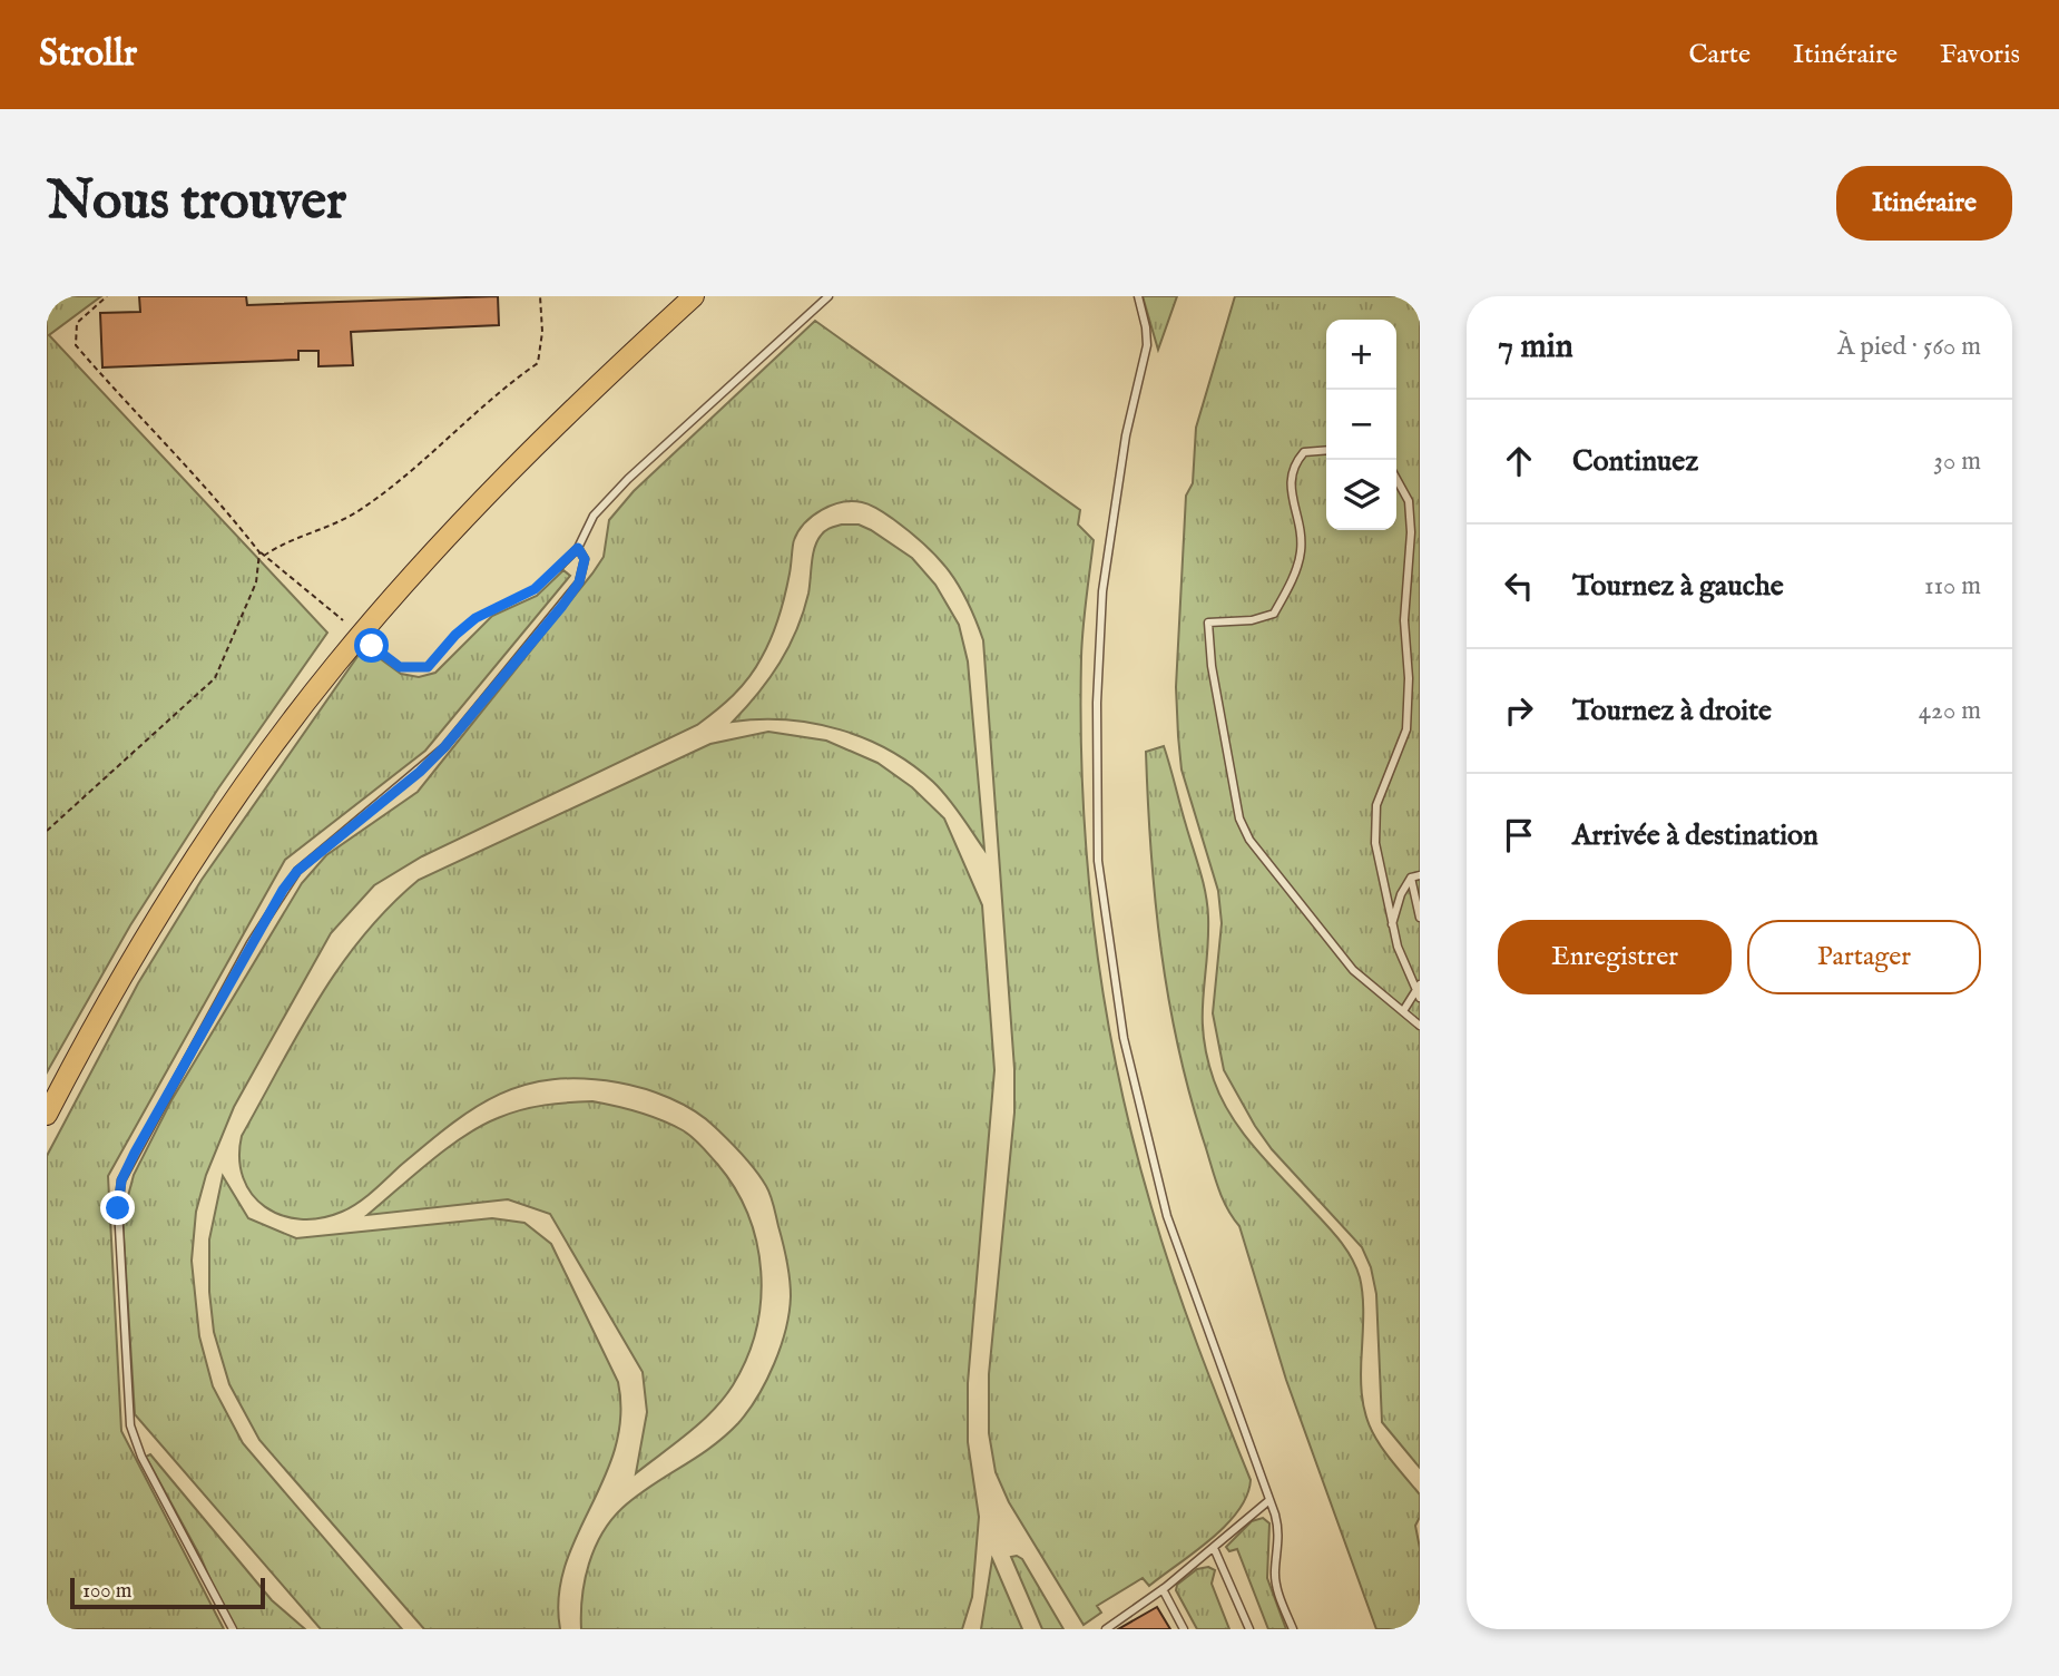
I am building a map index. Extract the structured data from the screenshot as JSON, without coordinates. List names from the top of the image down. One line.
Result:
{"scale_bar":"100 m","page":{"header":"Strollr","nav":["Carte","Itinéraire","Favoris"],"buttons":["Itinéraire",["Enregistrer","Partager"]],"title":"Nous trouver","heading":["7 min","À pied · 560 m"],"map_buttons":["+","−"],"list":[["Continuez","30 m"],["Tournez à gauche","110 m"],["Tournez à droite","420 m"],"Arrivée à destination"],"scale":"100 m"}}
